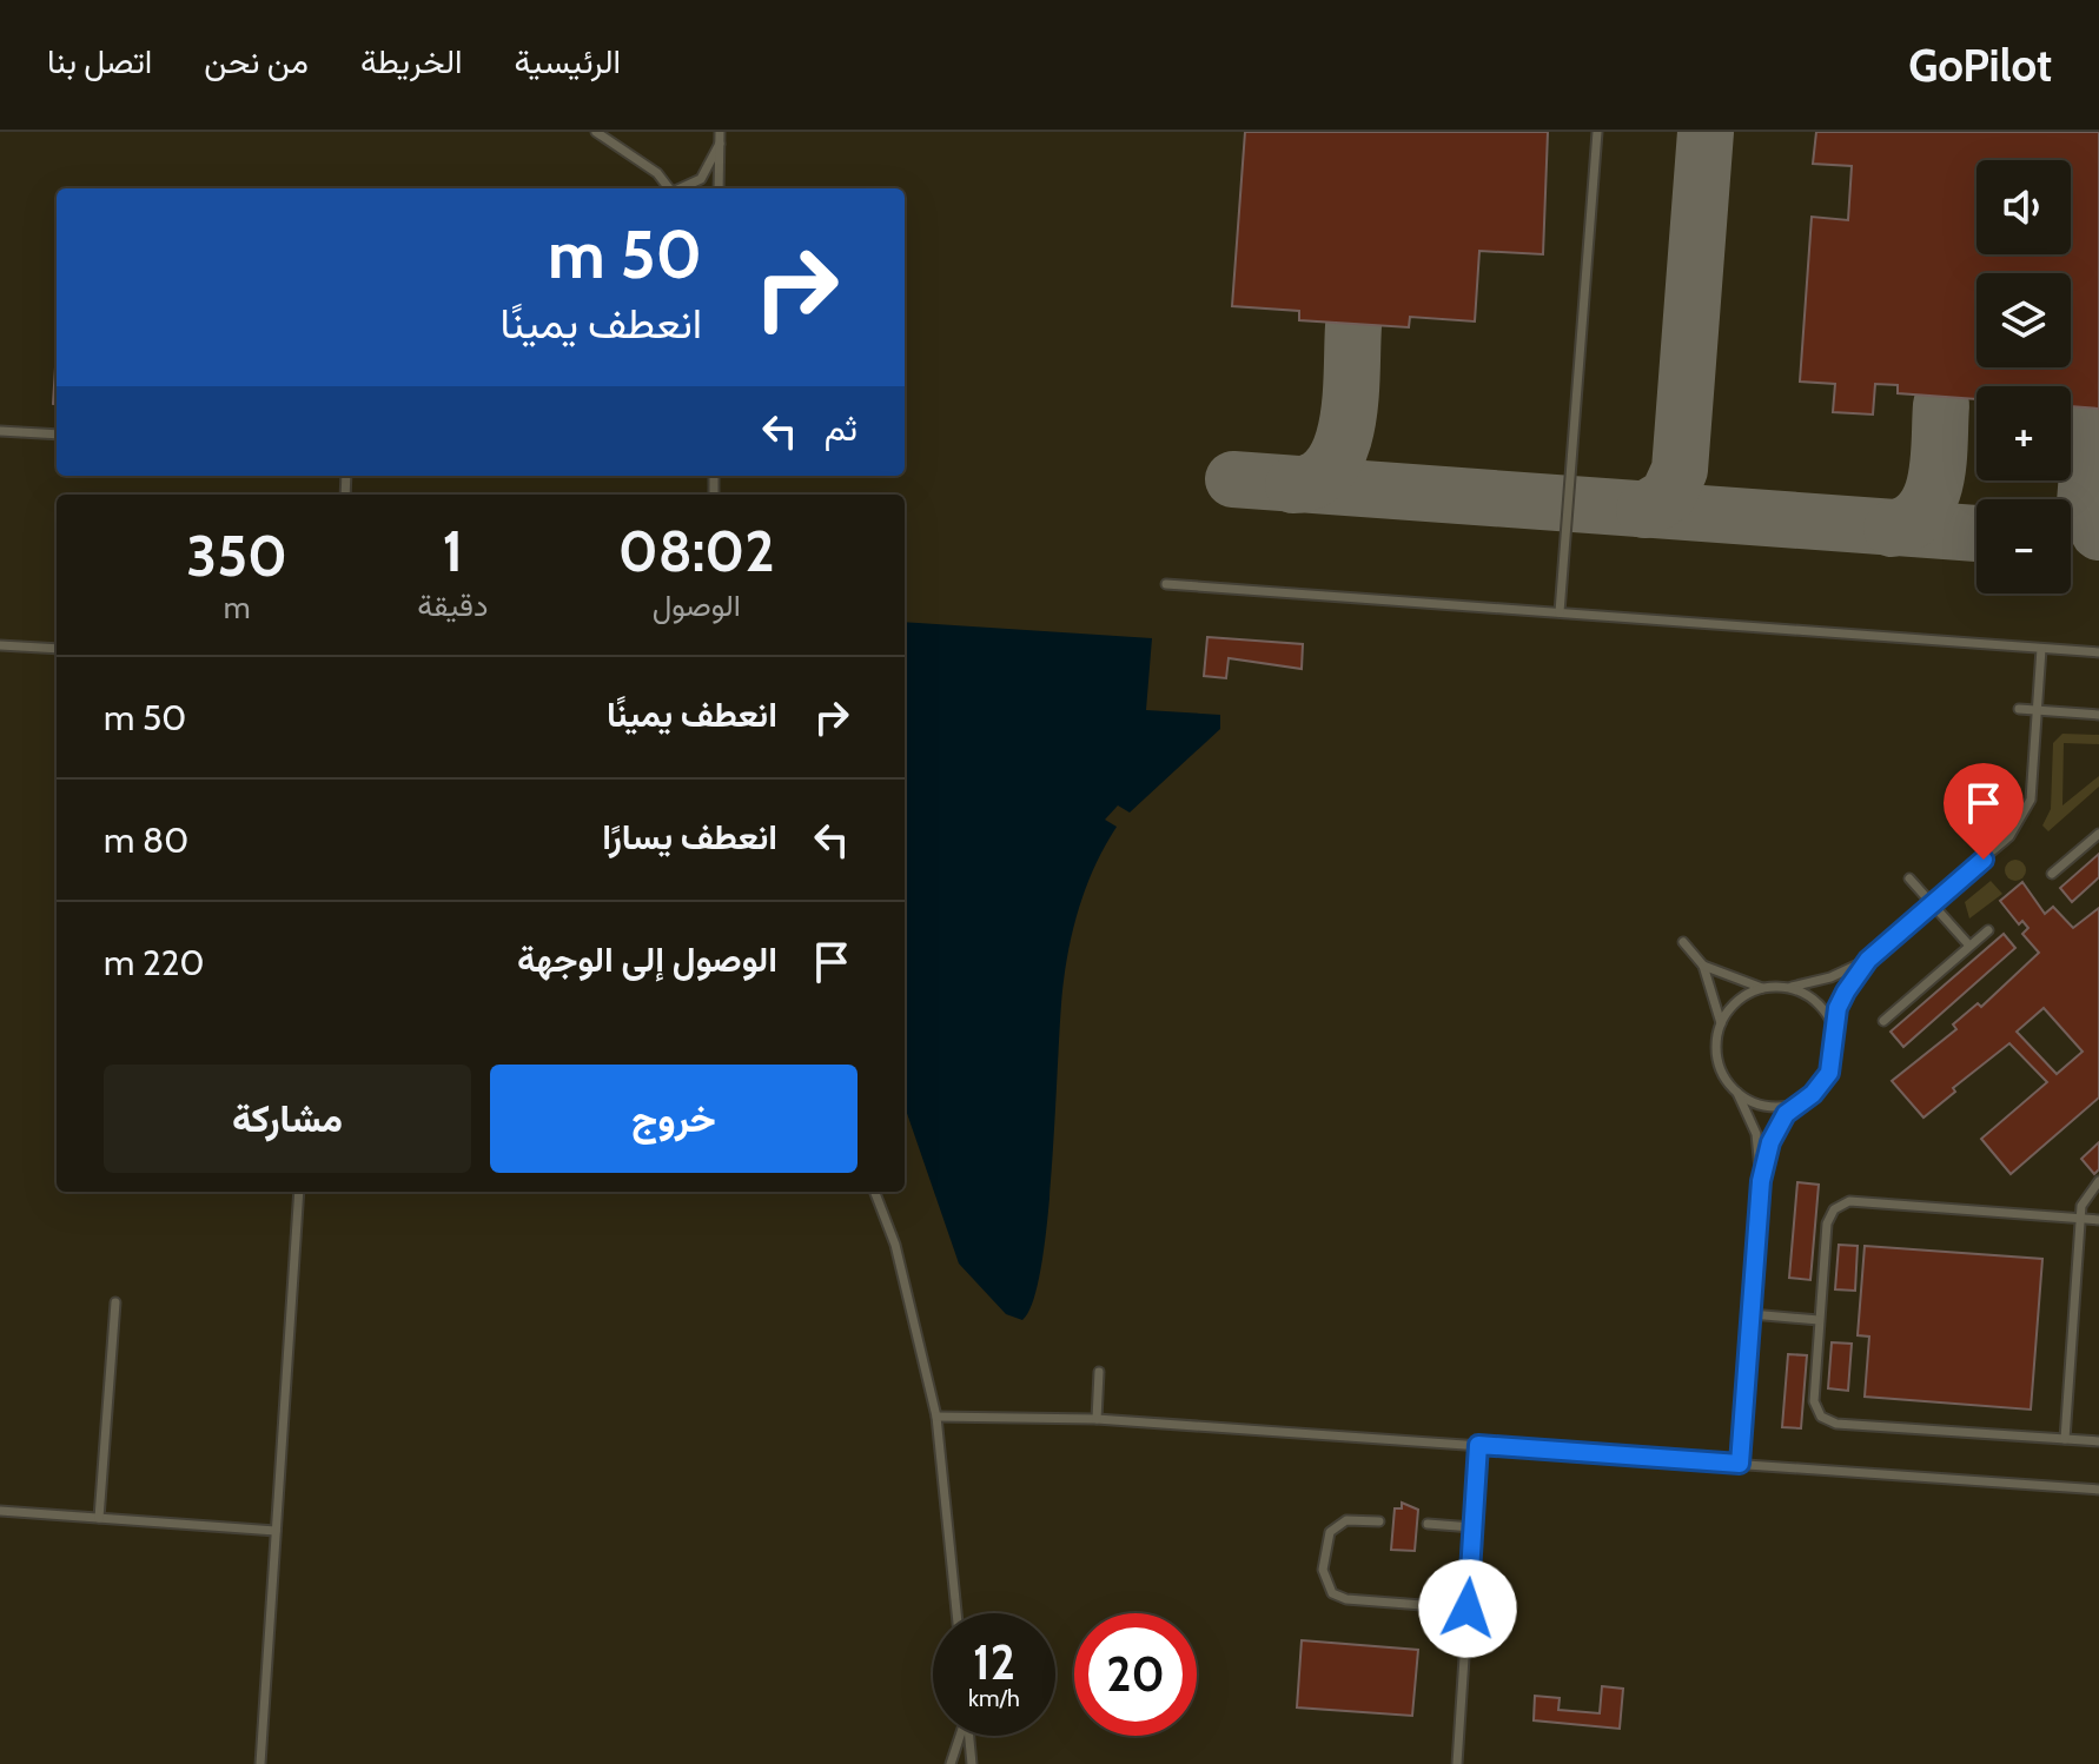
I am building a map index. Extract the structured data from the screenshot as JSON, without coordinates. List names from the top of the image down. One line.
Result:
{"page":{"header":"GoPilot","nav":["الرئيسية","الخريطة","من نحن","اتصل بنا"],"map_buttons":["+","−"],"turn":["50 m","انعطف يمينًا"],"then":"ثم","eta":["08:02","الوصول","1","دقيقة","350","m"],"list":[{"name":"انعطف يمينًا","value":"50 m"},{"name":"انعطف يسارًا","value":"80 m"},{"name":"الوصول إلى الوجهة","value":"220 m"}],"buttons":["خروج","مشاركة"],"speed":"12 km/h","limit":"20"}}
